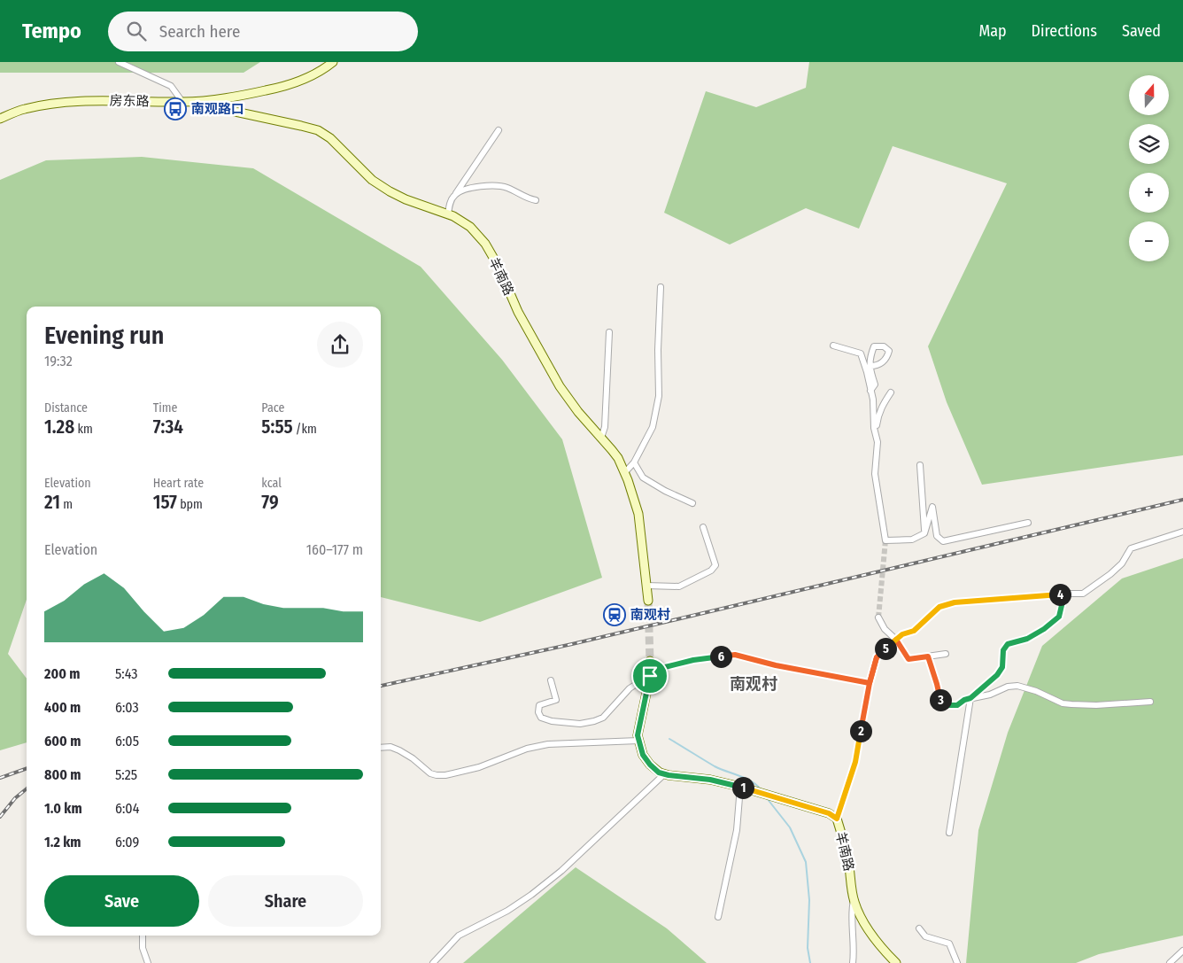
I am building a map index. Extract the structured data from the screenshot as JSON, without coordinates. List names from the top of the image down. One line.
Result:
{"streets":{"street":["房东路","羊南路"]},"crossings":[["房东路","羊南路"]],"districts":["南观村"],"places":{"bus stop":["南观路口"],"station":["南观村"]},"north":"top","page":{"header":"Tempo","search":"Search here","nav":["Map","Directions","Saved"],"map_buttons":["+","−"],"heading":["Evening run","19:32"],"stats":[["Distance","1.28 km"],["Time","7:34"],["Pace","5:55 /km"],["Elevation","21 m"],["Heart rate","157 bpm"],["kcal","79"]],"chart":["Elevation","160–177 m"],"pins":["4","5","6","3","2","1"],"list":[{"name":"200 m","note":"5:43"},{"name":"400 m","note":"6:03"},{"name":"600 m","note":"6:05"},{"name":"800 m","note":"5:25"},{"name":"1.0 km","note":"6:04"},{"name":"1.2 km","note":"6:09"}],"buttons":["Save","Share"]}}
